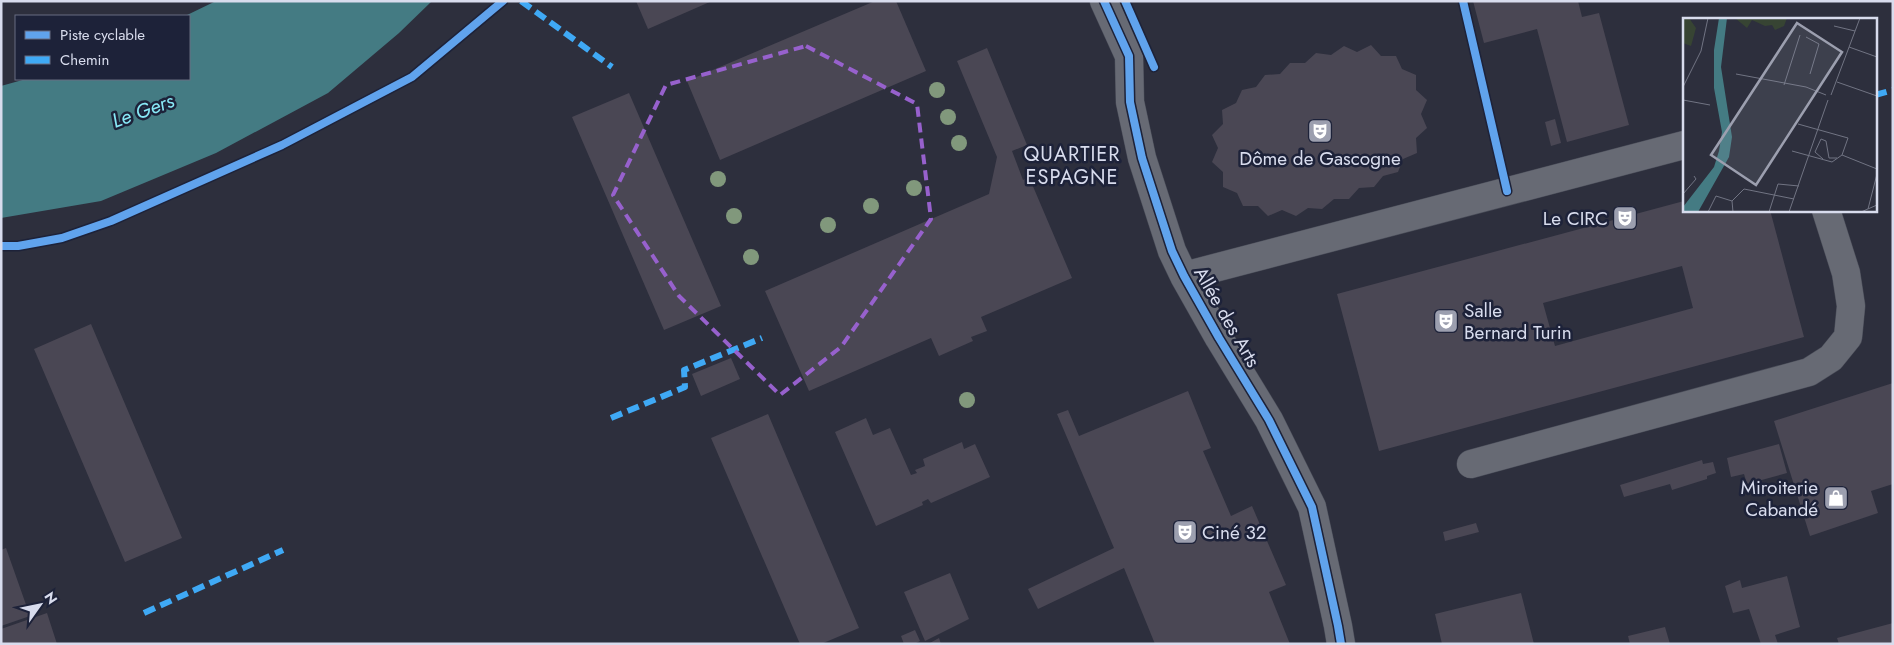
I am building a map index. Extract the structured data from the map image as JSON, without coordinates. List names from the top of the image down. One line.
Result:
{"streets":{"street":["Allée des Arts"]},"districts":["QUARTIER ESPAGNE"],"water":["Le Gers"],"places":{"theatre":["Dôme de Gascogne","Le CIRC","Salle Bernard Turin","Ciné 32"],"shop":["Miroiterie Cabandé"]},"legend":["Piste cyclable","Chemin"],"north":"top right"}
